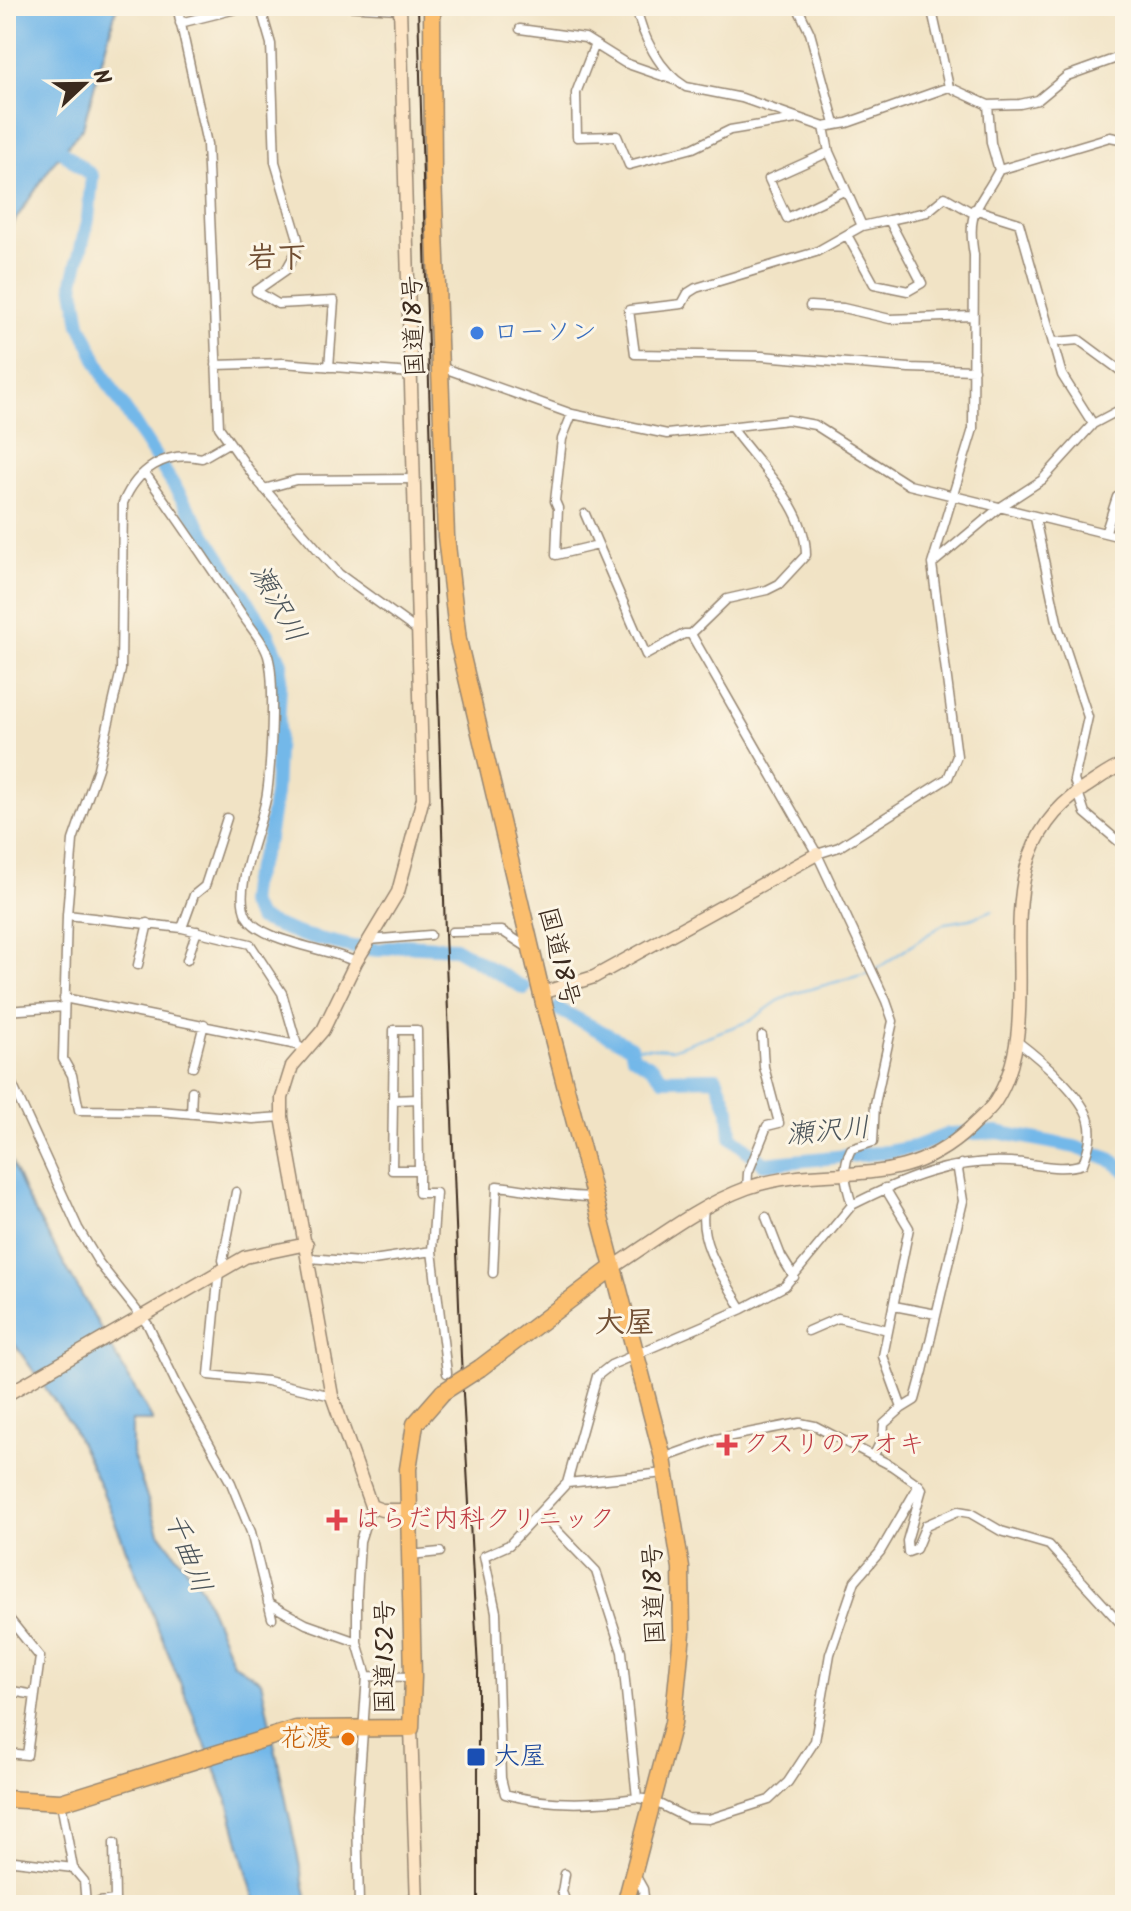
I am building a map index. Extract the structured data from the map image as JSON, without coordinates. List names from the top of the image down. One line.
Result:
{"streets":{"highway":["国道18号","国道152号"]},"crossings":[["国道18号","国道152号"]],"districts":["岩下","大屋"],"water":["瀬沢川","千曲川"],"places":{"other":["ローソン","花渡"],"health":["クスリのアオキ","はらだ内科クリニック"],"transit":["大屋"]},"north":"right"}
